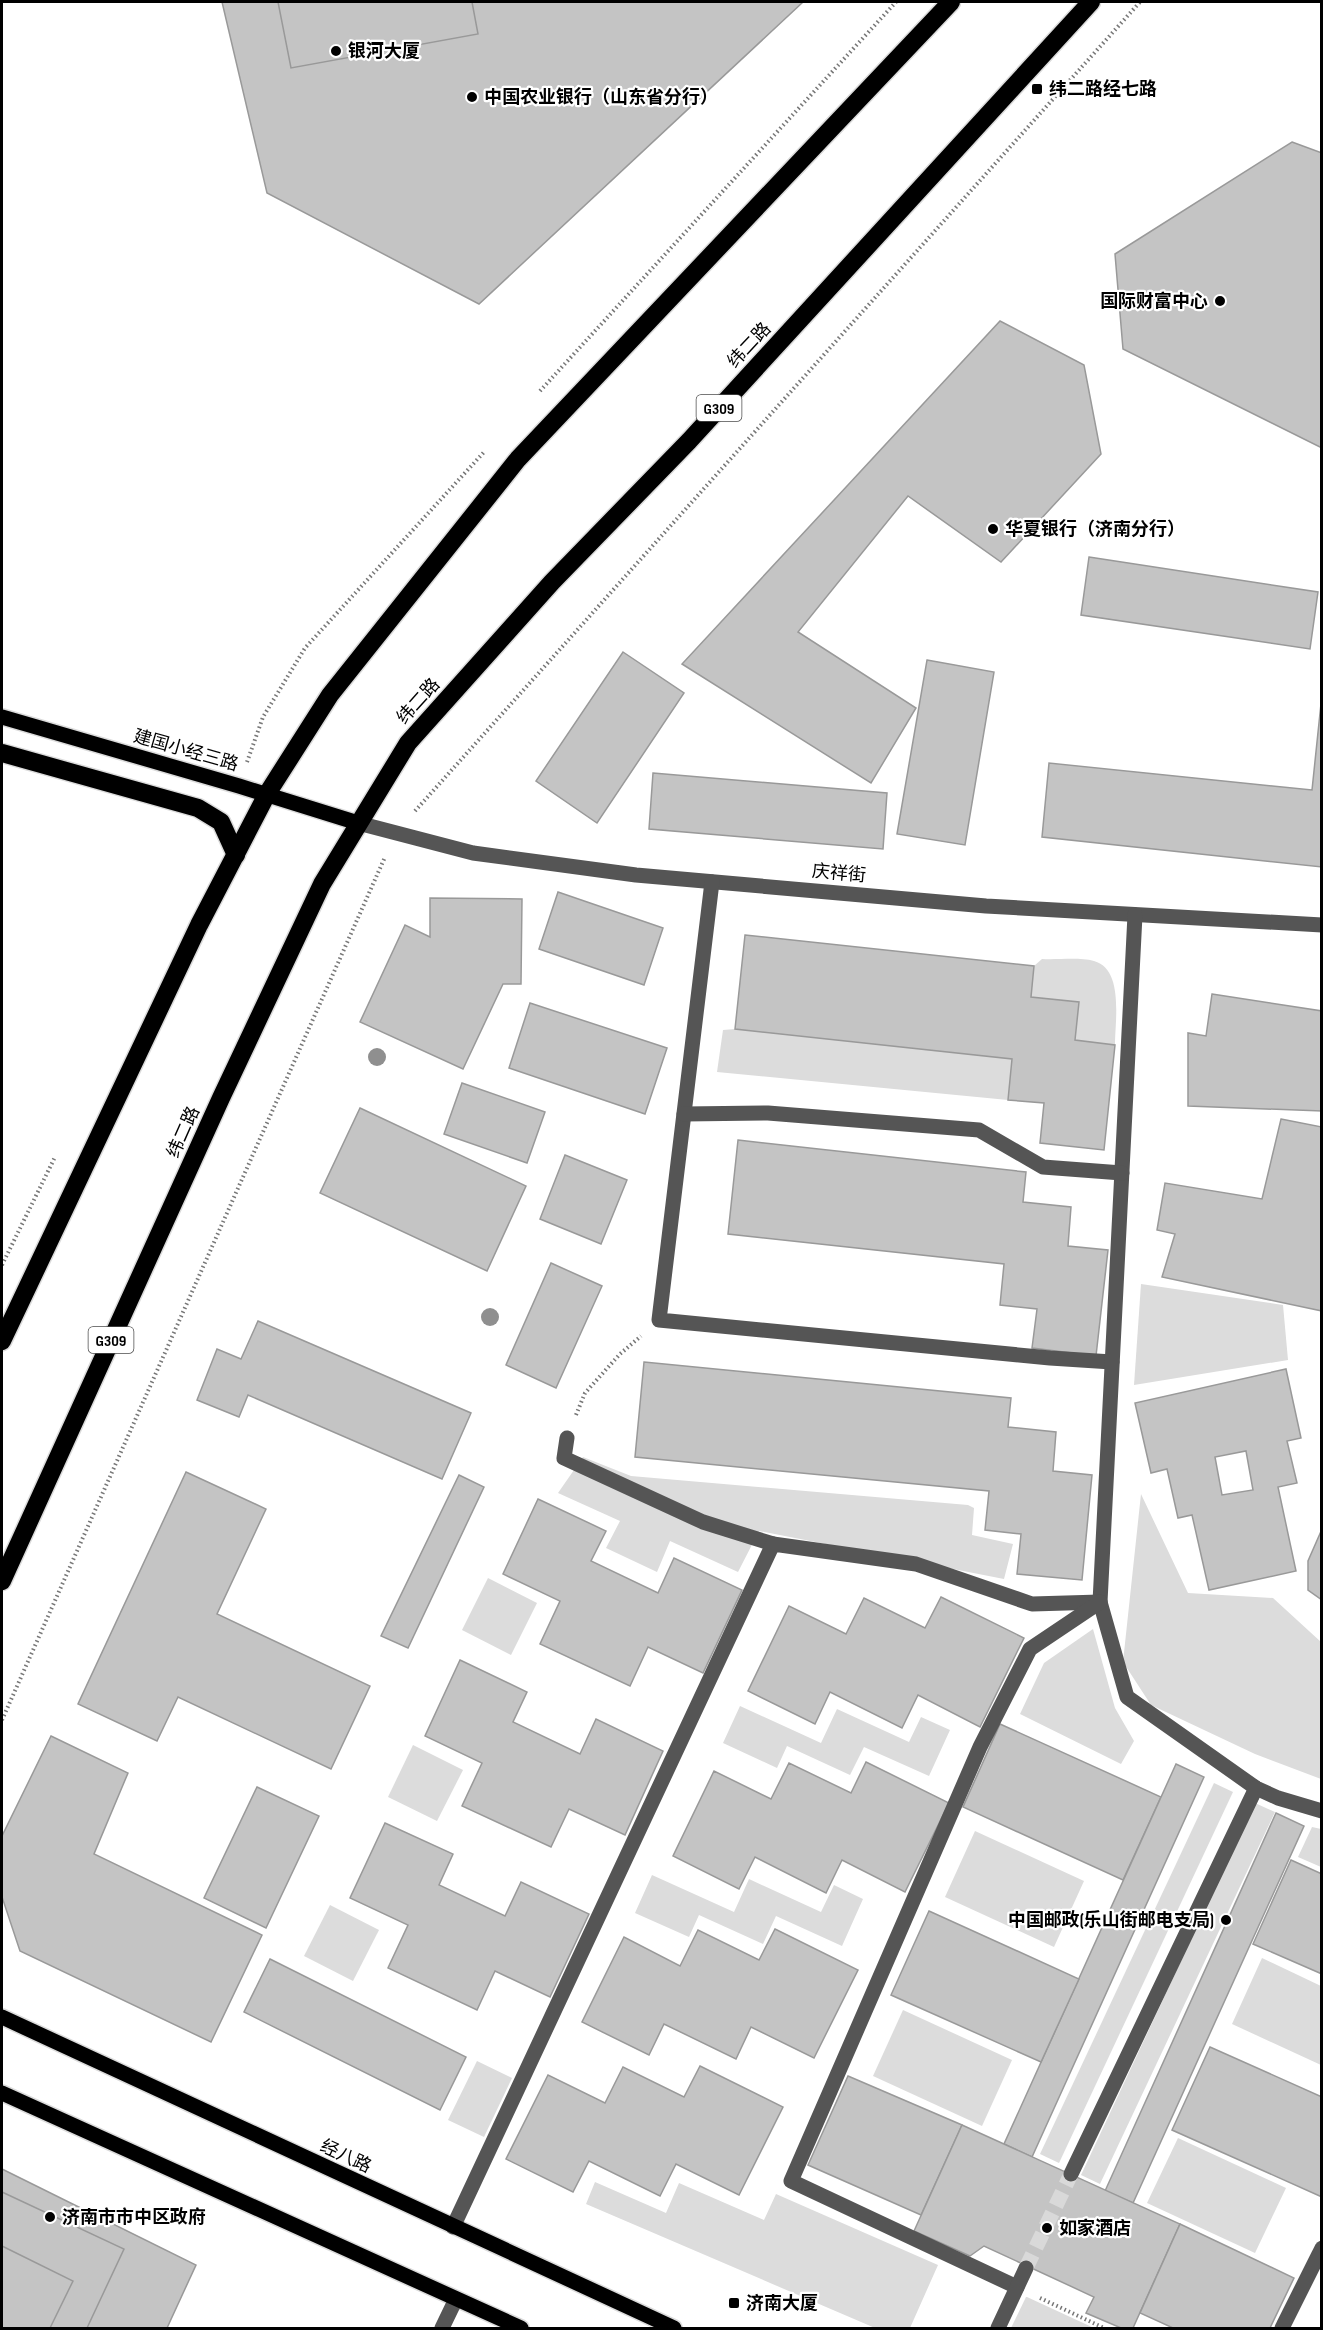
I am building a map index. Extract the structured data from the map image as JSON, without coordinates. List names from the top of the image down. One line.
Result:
{"streets":{"highway":["纬二路","G309"],"main road":["建国小经三路","经八路"],"street":["庆祥街"]},"crossings":[["纬二路","建国小经三路"],["纬二路","庆祥街"],["建国小经三路","庆祥街"]],"places":{"other":["银河大厦","中国农业银行（山东省分行）","国际财富中心","华夏银行（济南分行）","中国邮政(乐山街邮电支局)","济南市市中区政府","如家酒店"],"transit":["纬二路经七路","济南大厦"]}}
